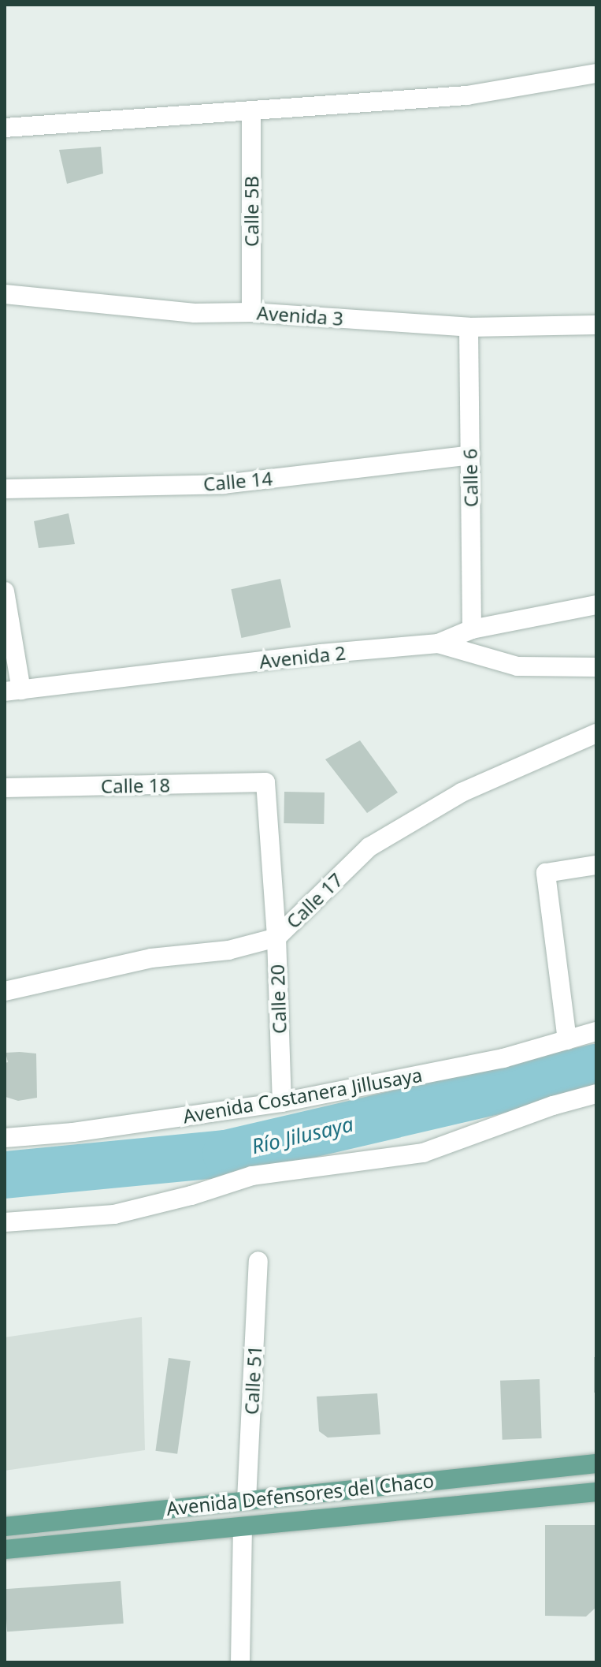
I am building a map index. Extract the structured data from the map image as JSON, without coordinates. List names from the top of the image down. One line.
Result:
{"streets":{"main road":["Avenida Defensores del Chaco"],"street":["Calle 5B","Avenida 3","Calle 6","Calle 14","Avenida 2","Calle 18","Calle 17","Calle 20","Avenida Costanera Jillusaya","Calle 51"]},"crossings":[["Calle 5B","Avenida 3"],["Avenida 3","Calle 6"],["Calle 6","Calle 14"],["Calle 6","Avenida 2"],["Calle 18","Calle 20"],["Calle 17","Calle 20"],["Calle 20","Avenida Costanera Jillusaya"],["Calle 51","Avenida Defensores del Chaco"]],"water":["Río Jilusaya"]}
